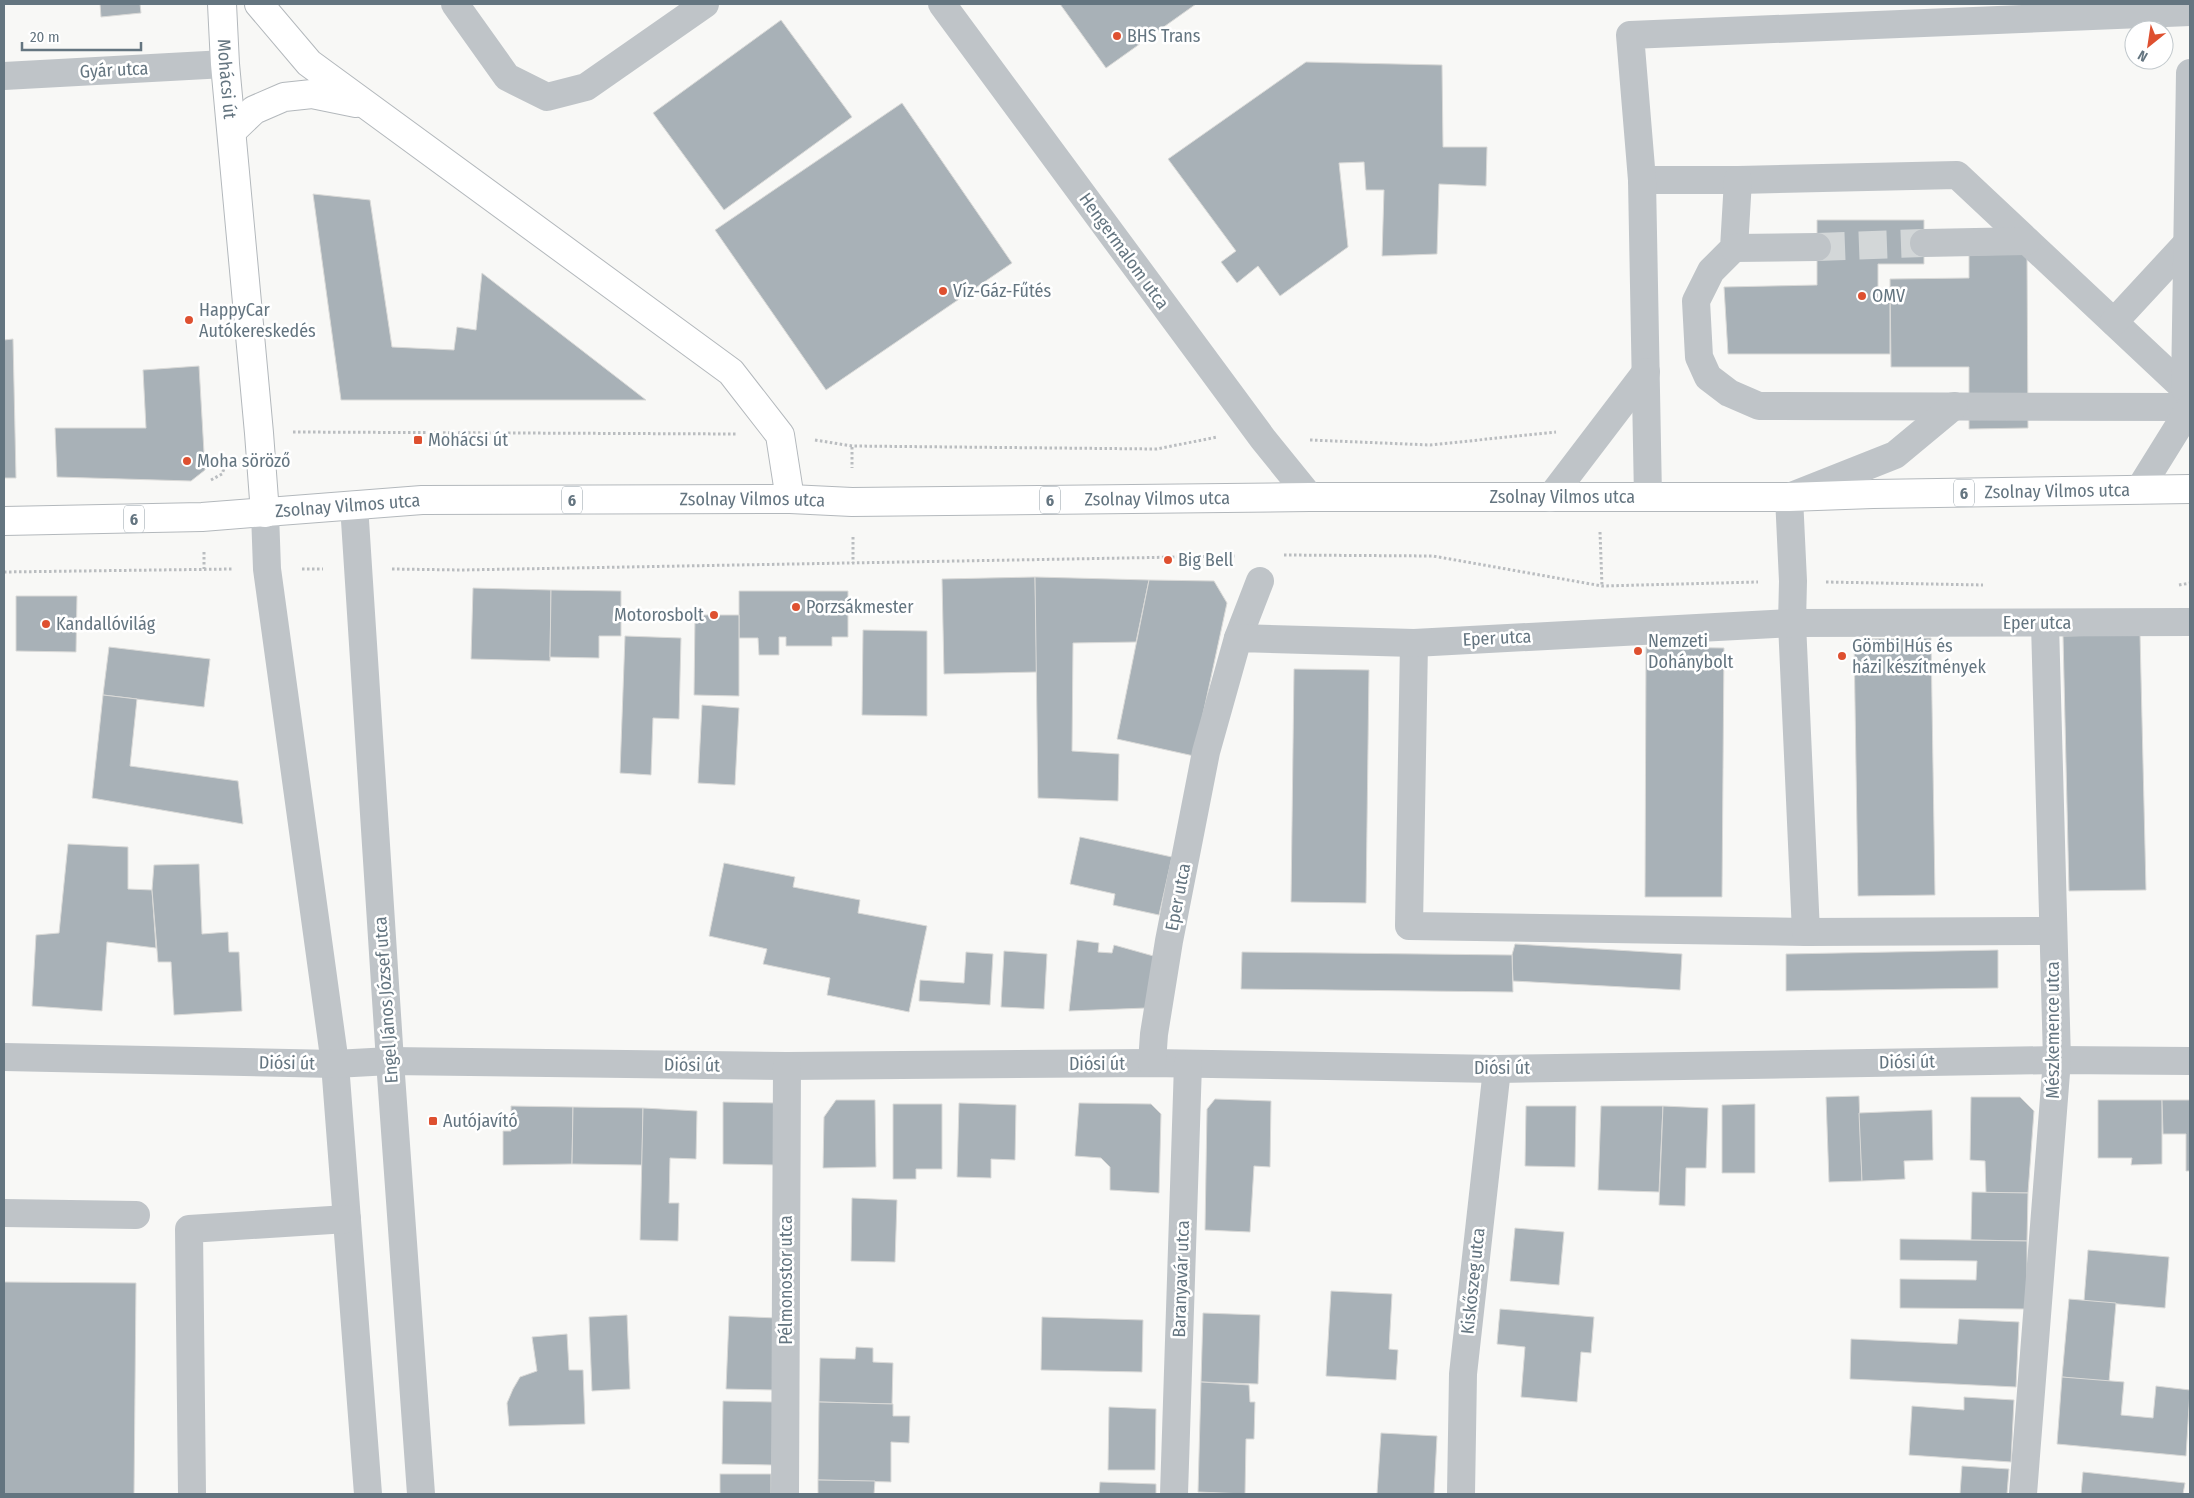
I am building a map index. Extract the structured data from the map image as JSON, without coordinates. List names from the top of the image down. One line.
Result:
{"streets":{"main road":["Mohácsi út","Zsolnay Vilmos utca","6"],"street":["Gyár utca","Hengermalom utca","Eper utca","Engel János József utca","Mészkemence utca","Diósi út","Baranyavár utca","Pélmonostor utca","Kiskőszeg utca"]},"crossings":[["Gyár utca","Mohácsi út"],["Mohácsi út","Zsolnay Vilmos utca"],["Hengermalom utca","Zsolnay Vilmos utca"],["Zsolnay Vilmos utca","Engel János József utca"],["Eper utca","Mészkemence utca"],["Eper utca","Diósi út"],["Engel János József utca","Diósi út"],["Mészkemence utca","Diósi út"],["Diósi út","Baranyavár utca"],["Diósi út","Pélmonostor utca"],["Diósi út","Kiskőszeg utca"]],"places":{"other":["BHS Trans","Víz-Gáz-Fűtés","OMV","HappyCar Autókereskedés","Moha söröző","Big Bell","Porzsákmester","Motorosbolt","Kandallóvilág","Nemzeti Dohánybolt","Gömbi Hús és házi készítmények"],"transit":["Mohácsi út","Autójavító"]},"scale_bar":"20 m","north":"bottom left"}
